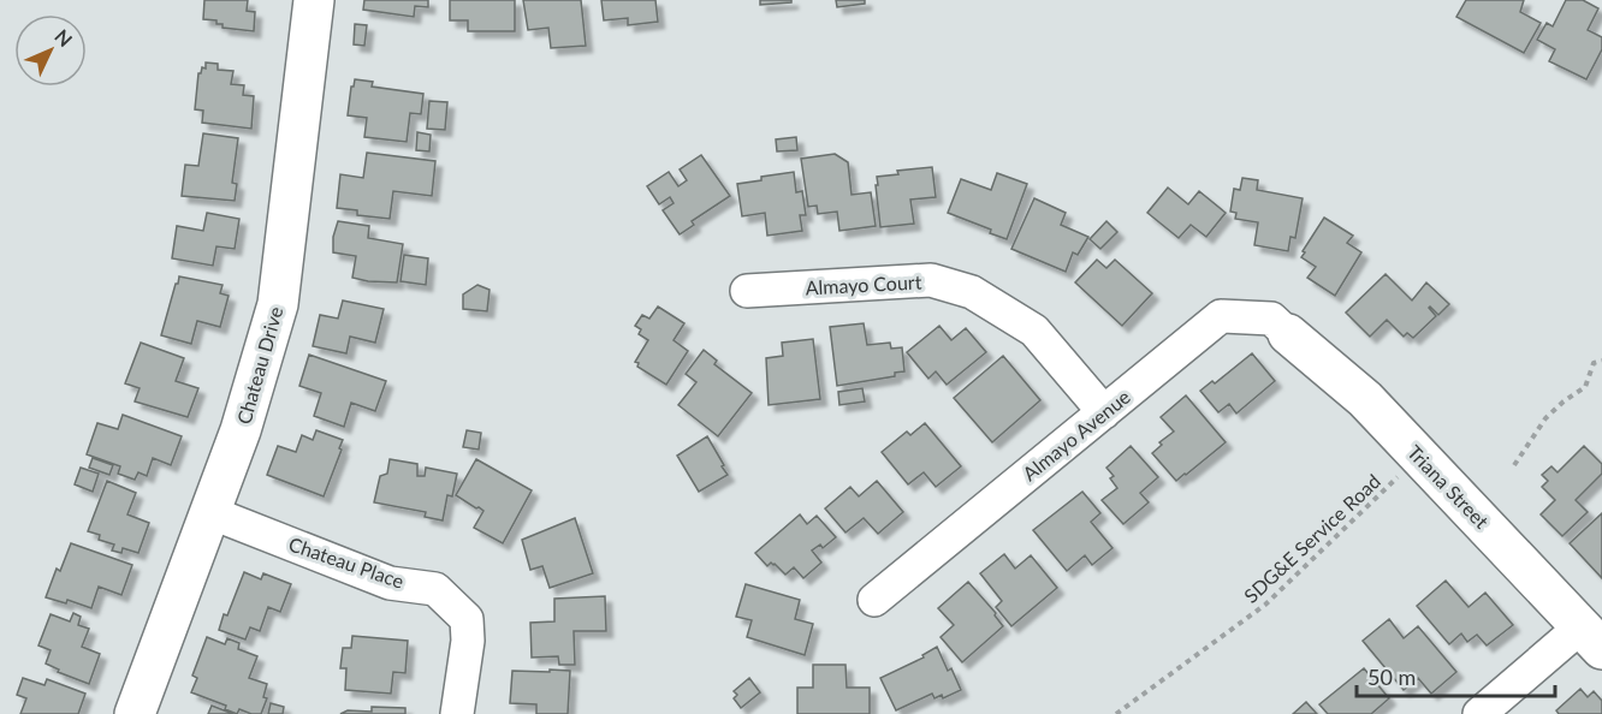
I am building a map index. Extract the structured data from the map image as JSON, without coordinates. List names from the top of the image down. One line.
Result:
{"streets":{"street":["Almayo Court","Chateau Drive","Almayo Avenue","Triana Street","Chateau Place"],"path":["SDG&E Service Road"]},"crossings":[["Almayo Court","Almayo Avenue"],["Chateau Drive","Chateau Place"],["Almayo Avenue","Triana Street"],["Triana Street","SDG&E Service Road"]],"scale_bar":"50 m","north":"top right"}
